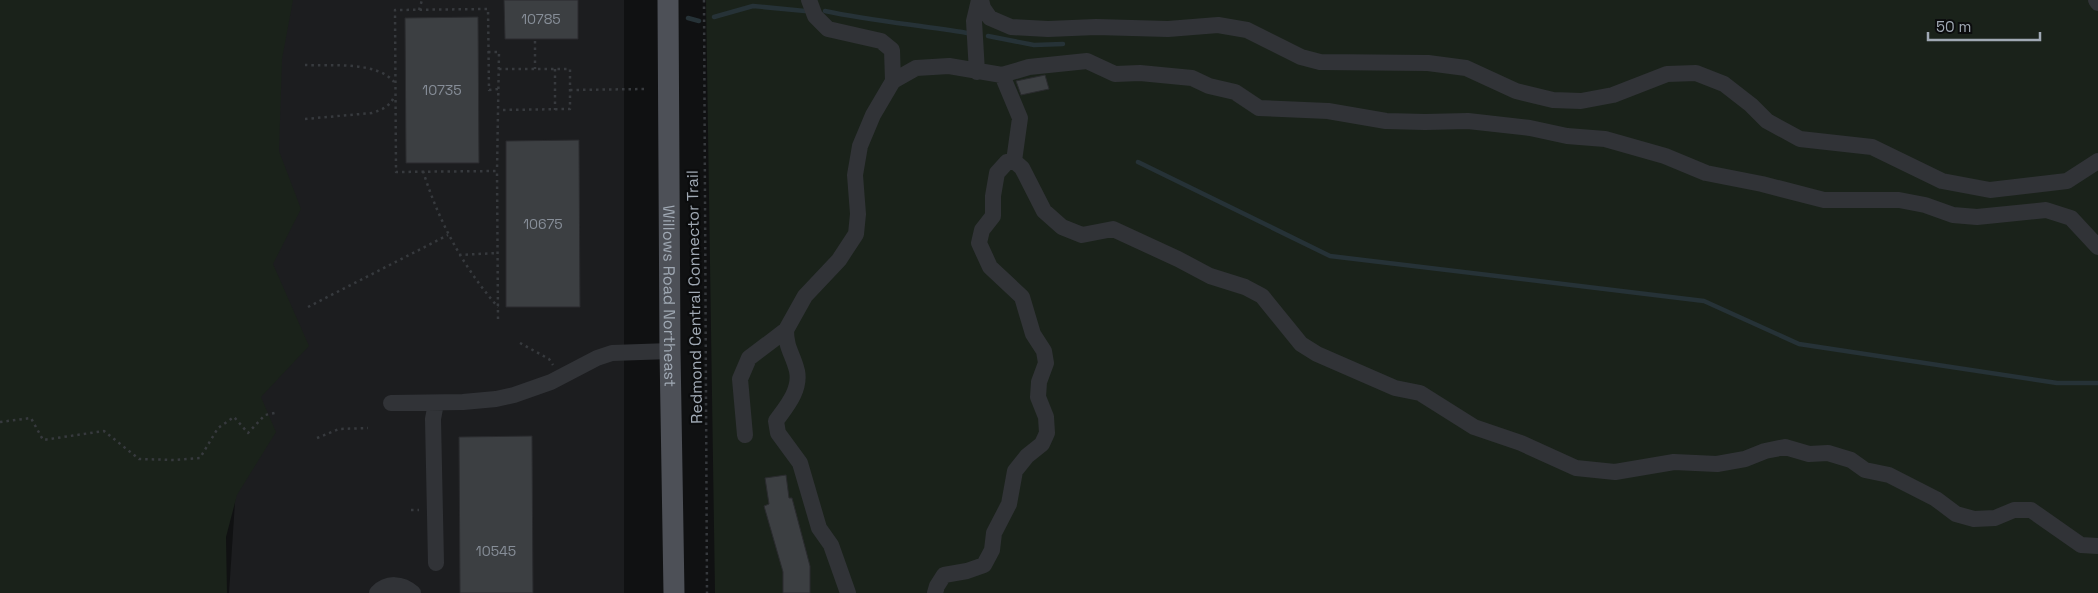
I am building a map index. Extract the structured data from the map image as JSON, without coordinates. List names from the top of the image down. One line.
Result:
{"streets":{"main road":["Willows Road Northeast"],"path":["Redmond Central Connector Trail"]},"house_numbers":["10785","10735","10675","10545"],"scale_bar":"50 m"}
